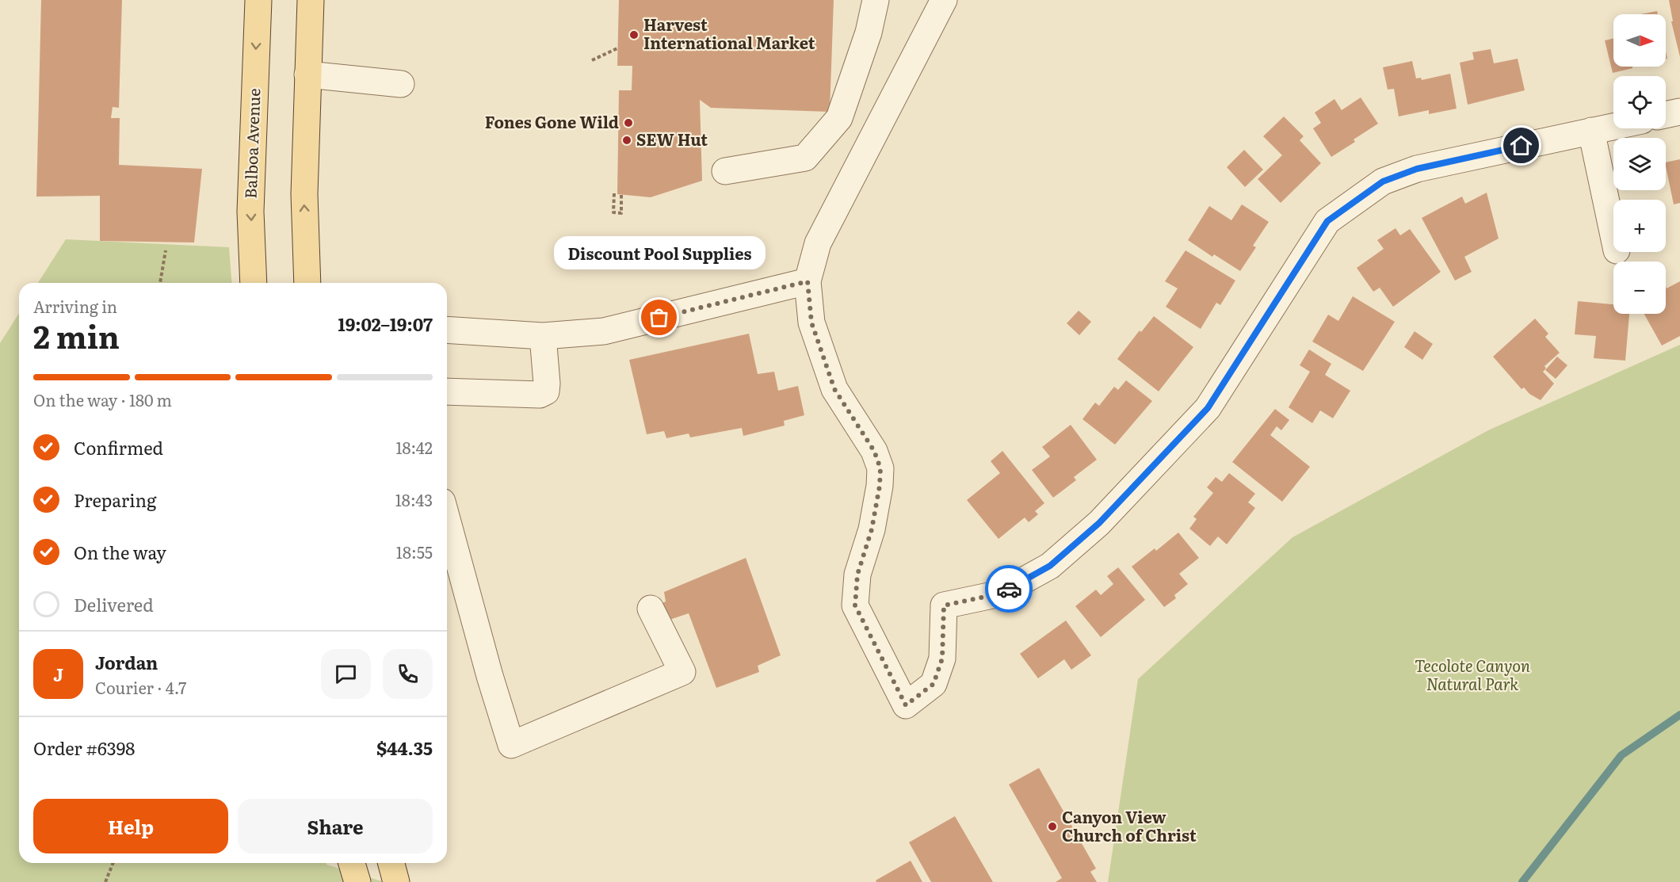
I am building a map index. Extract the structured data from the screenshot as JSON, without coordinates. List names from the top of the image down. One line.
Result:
{"streets":{"main road":["Balboa Avenue"]},"parks":["Tecolote Canyon Natural Park"],"places":["Harvest International Market","Fones Gone Wild","SEW Hut","Discount Pool Supplies","Canyon View Church of Christ"],"north":"right","page":{"map_buttons":["+","−"],"bubble":"Discount Pool Supplies","heading":["2 min","Arriving in","19:02–19:07"],"panel":["Jordan","Courier · 4.7","Order #6398","$44.35"],"bar":"On the way · 180 m","list":[["Confirmed","18:42"],["Preparing","18:43"],["On the way","18:55"],"Delivered"],"round":"J","buttons":["Help","Share"]}}
